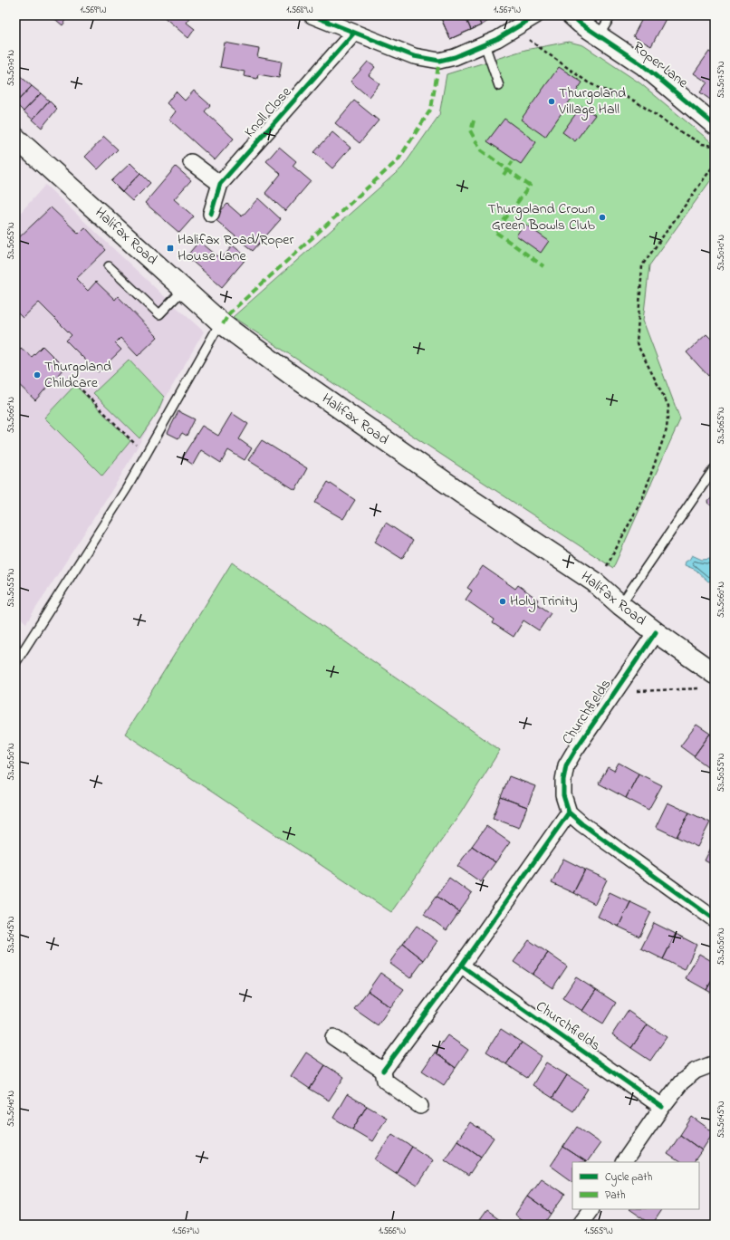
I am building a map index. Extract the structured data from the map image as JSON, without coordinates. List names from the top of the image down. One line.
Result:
{"streets":{"highway":["Halifax Road"],"street":["Roper Lane","Knoll Close","Churchfields"]},"crossings":[["Halifax Road","Churchfields"]],"places":{"other":["Thurgoland Village Hall","Thurgoland Crown Green Bowls Club","Thurgoland Childcare","Holy Trinity"],"transit":["Halifax Road/Roper House Lane"]},"legend":["Cycle path","Path"],"coordinates":["1.569°W","1.568°W","1.567°W","53.5070°N","53.5075°N","53.5065°N","53.5060°N","53.5055°N","53.5050°N","53.5045°N","53.5040°N","1.566°W","1.565°W"]}
